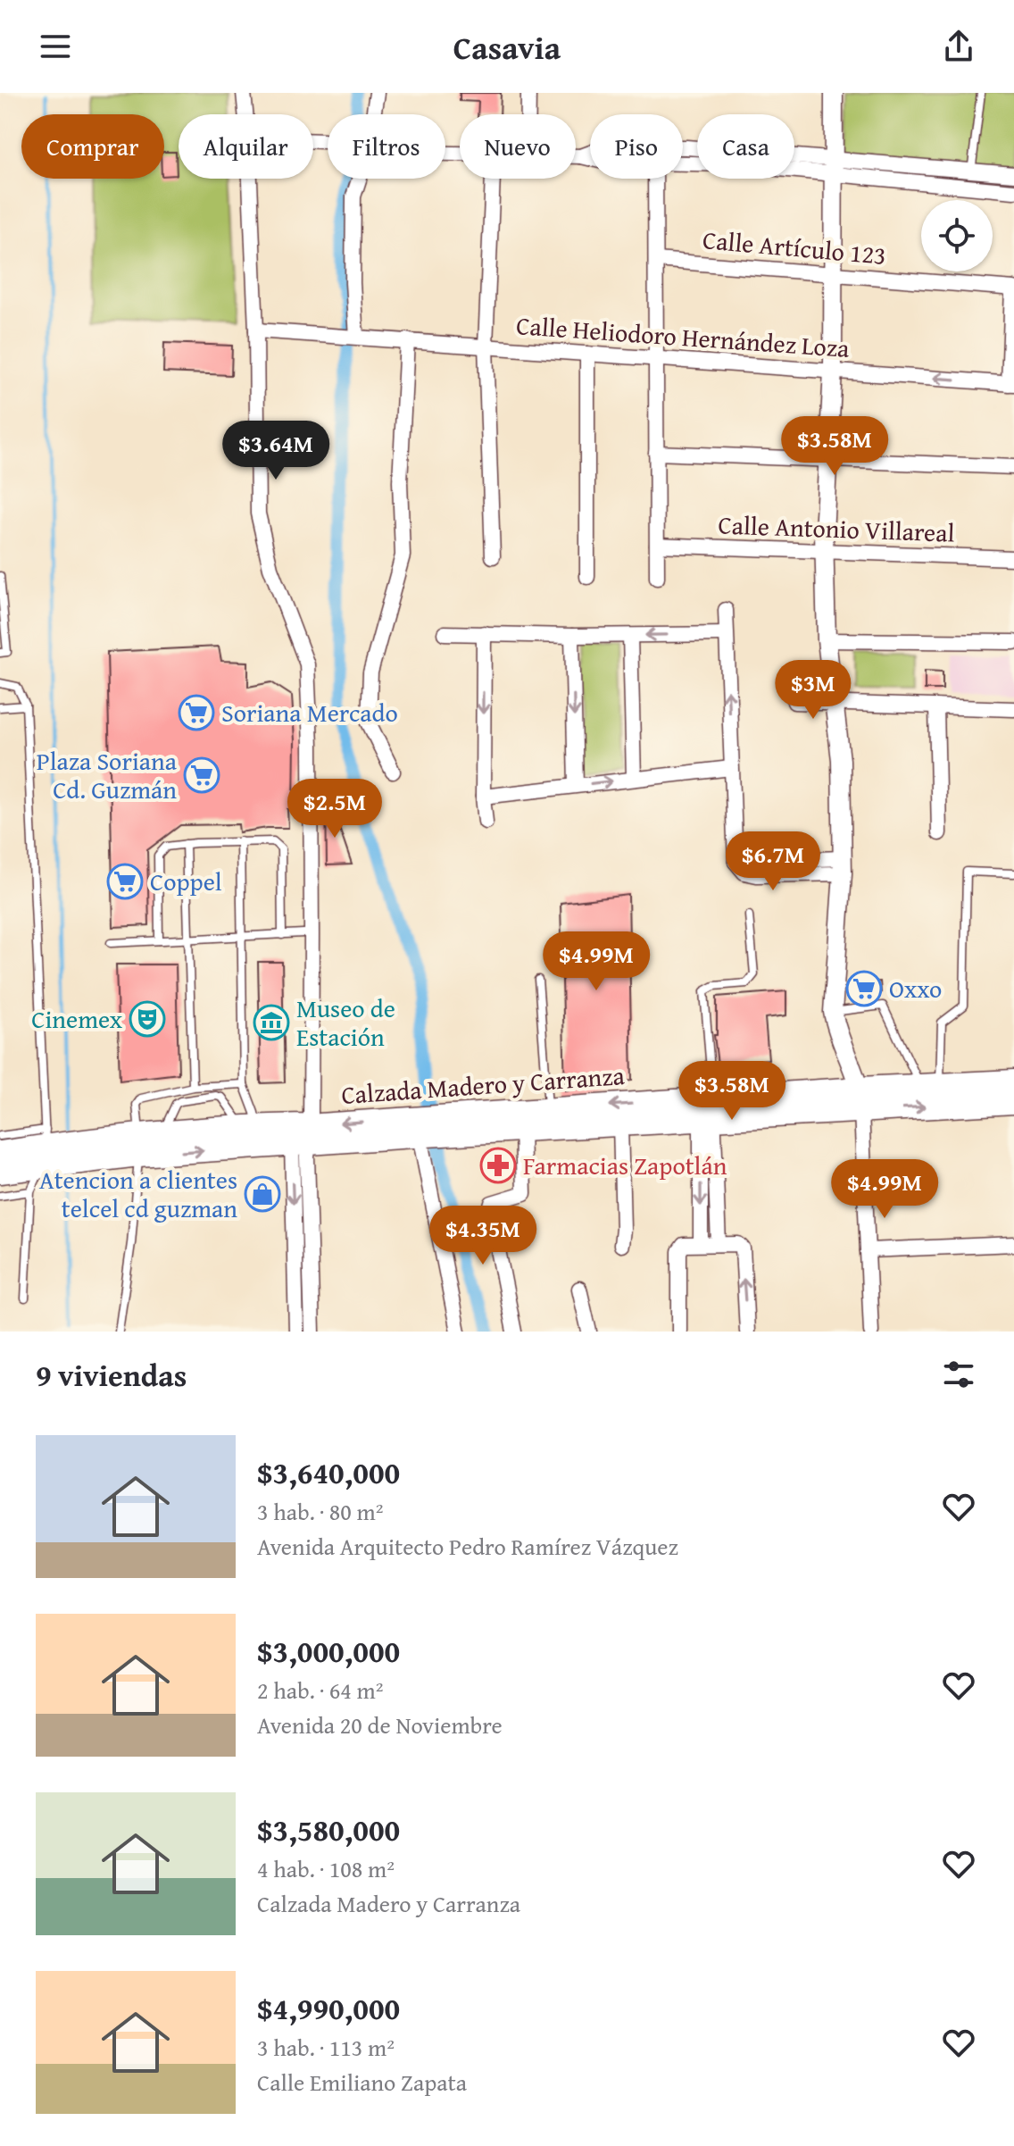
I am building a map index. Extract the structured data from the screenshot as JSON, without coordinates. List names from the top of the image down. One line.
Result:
{"streets":{"main road":["Calzada Madero y Carranza"],"street":["Calle Artículo 123","Calle Heliodoro Hernández Loza","Calle Antonio Villareal"]},"places":{"supermarket":["Soriana Mercado","Plaza Soriana Cd. Guzmán","Coppel","Oxxo"],"theatre":["Cinemex"],"museum":["Museo de Estación"],"pharmacy":["Farmacias Zapotlán"],"shop":["Atencion a clientes telcel cd guzman"]},"page":{"header":"Casavia","chip":["Comprar","Alquilar","Filtros","Nuevo","Piso","Casa"],"price":["$3.58M","$3.64M","$3M","$2.5M","$6.7M","$4.99M","$3.58M","$4.99M","$4.35M"],"heading":"9 viviendas","list":[{"name":"$3,640,000","note":"3 hab. · 80 m² · Avenida Arquitecto Pedro Ramírez Vázquez"},{"name":"$3,000,000","note":"2 hab. · 64 m² · Avenida 20 de Noviembre"},{"name":"$3,580,000","note":"4 hab. · 108 m² · Calzada Madero y Carranza"},{"name":"$4,990,000","note":"3 hab. · 113 m² · Calle Emiliano Zapata"}]}}
